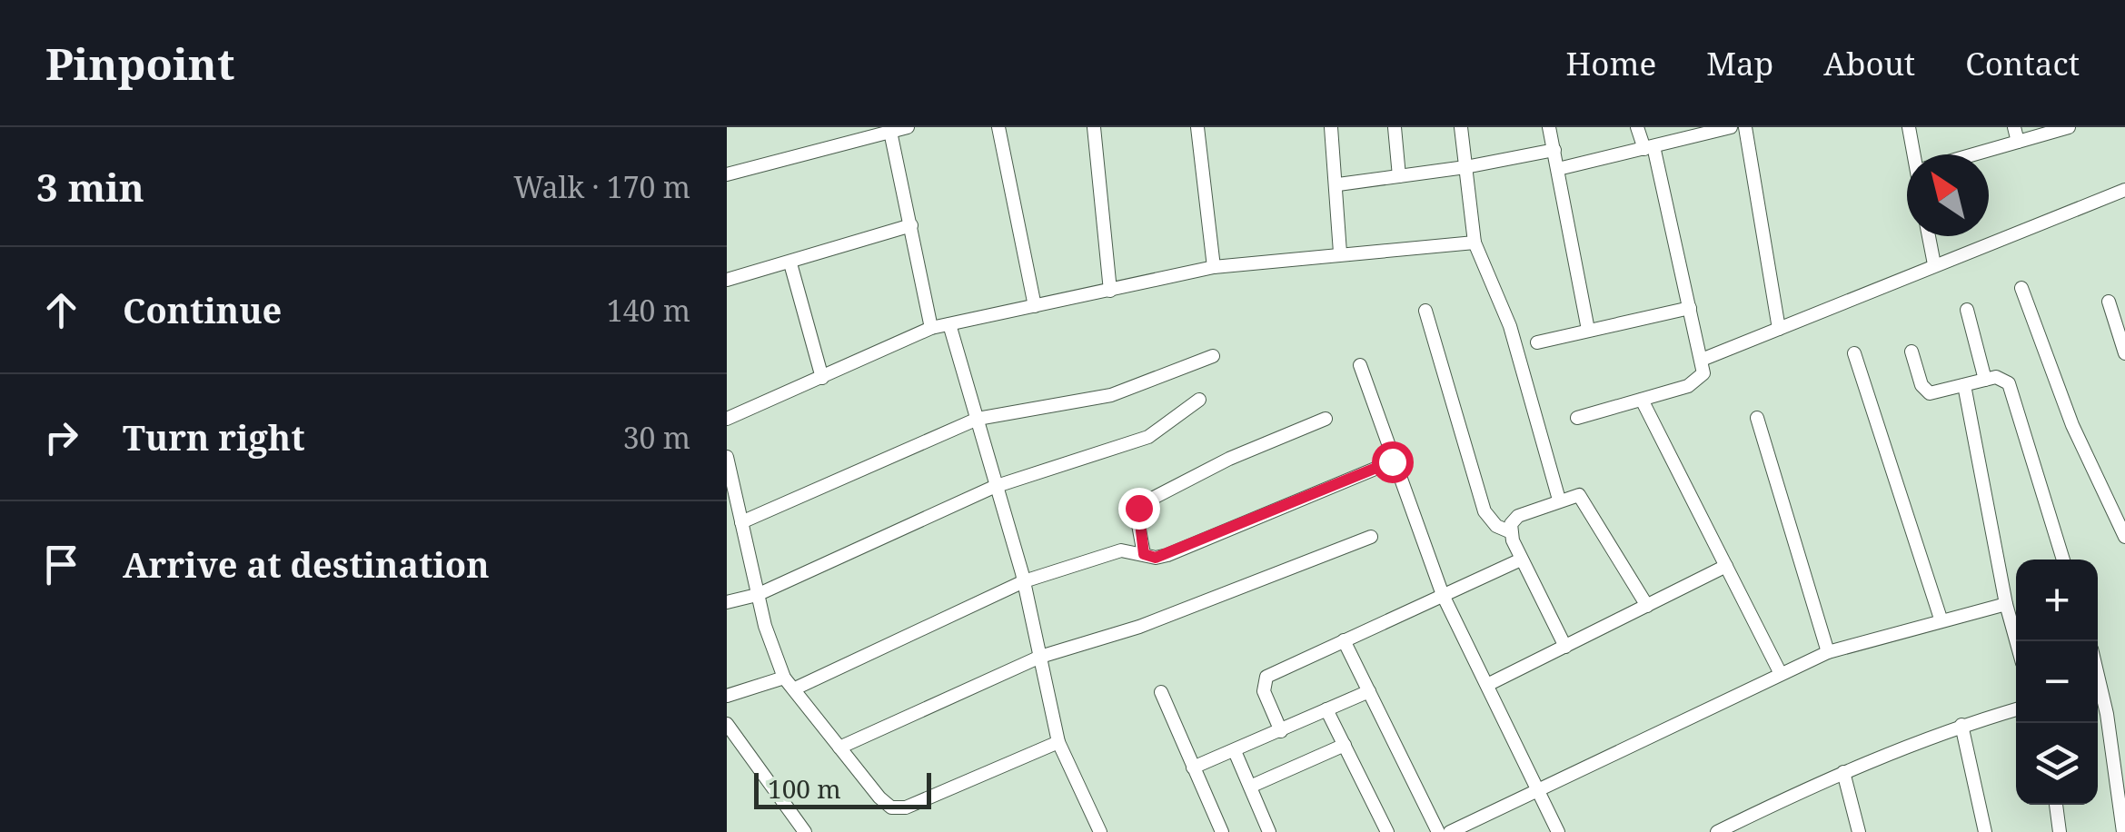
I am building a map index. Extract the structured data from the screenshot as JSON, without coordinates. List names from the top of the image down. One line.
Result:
{"scale_bar":"100 m","north":"top left","page":{"header":"Pinpoint","nav":["Home","Map","About","Contact"],"heading":["3 min","Walk · 170 m"],"list":[["Continue","140 m"],["Turn right","30 m"],"Arrive at destination"],"map_buttons":["+","−"],"scale":"100 m"}}
